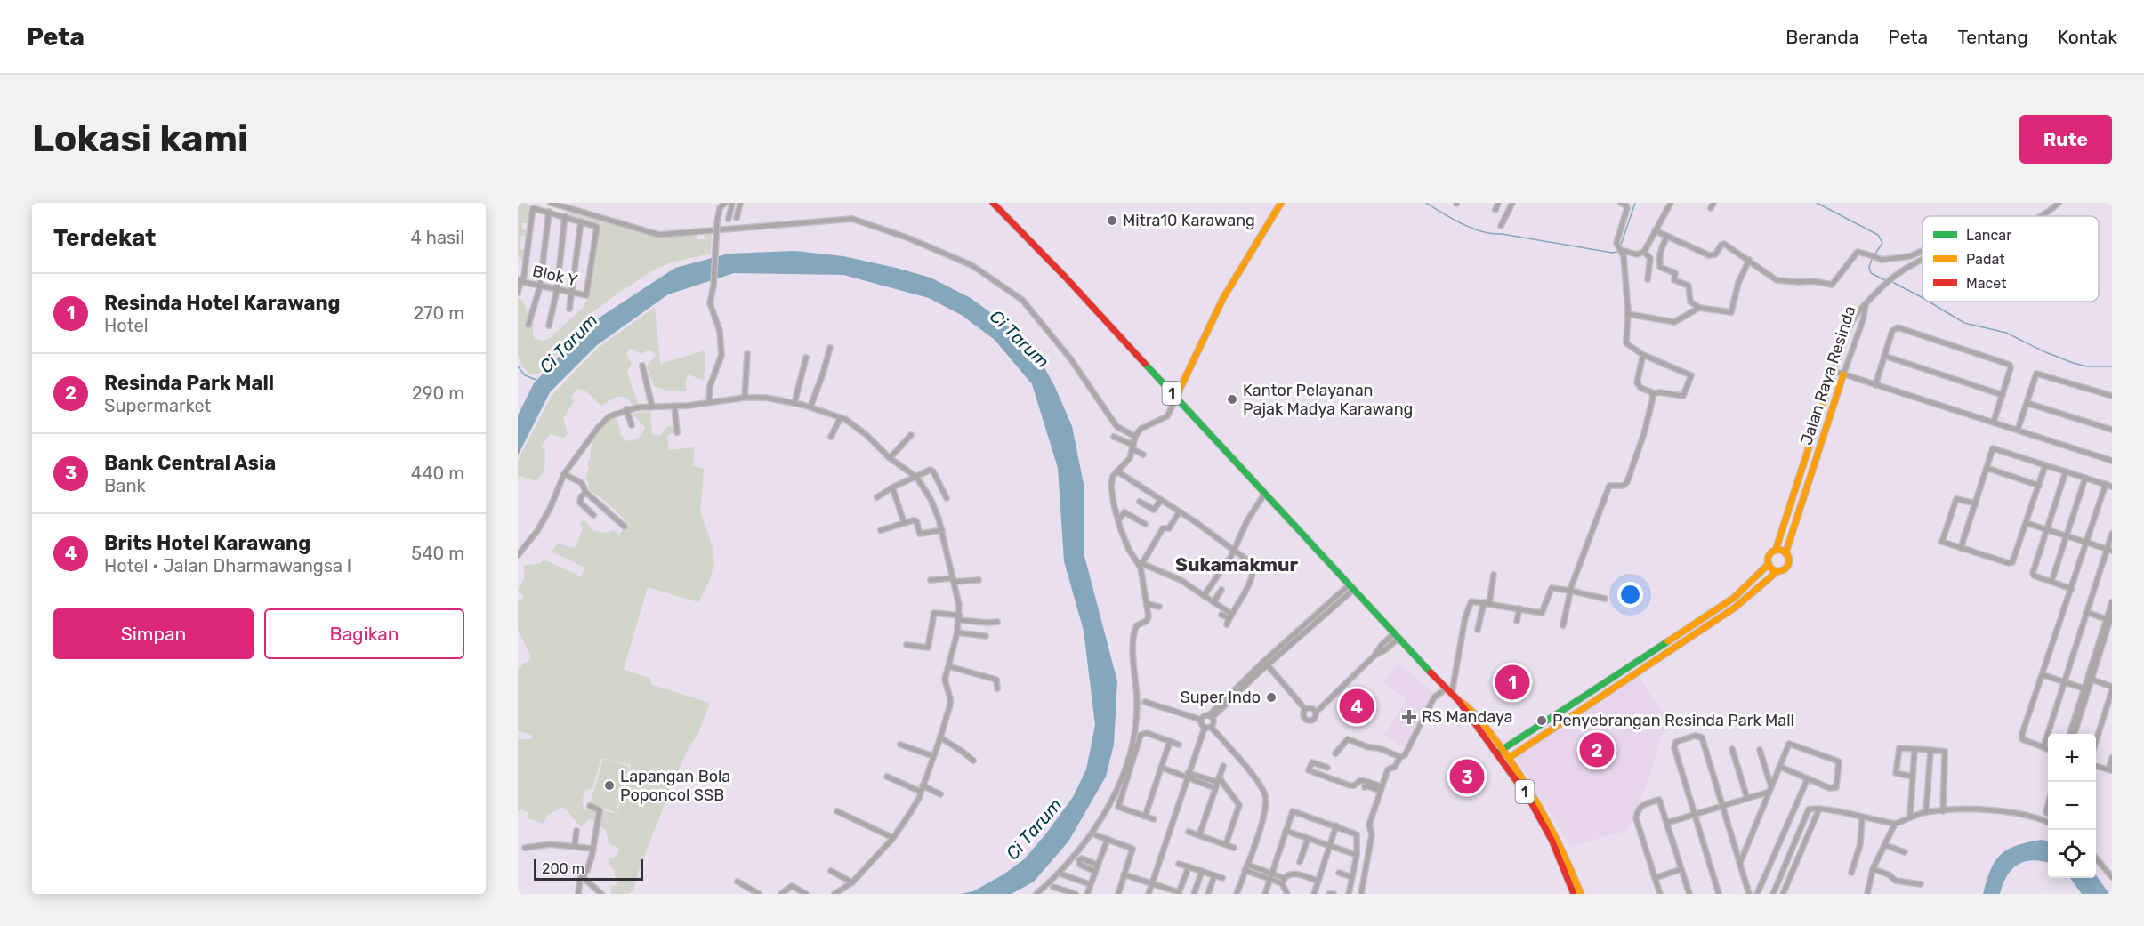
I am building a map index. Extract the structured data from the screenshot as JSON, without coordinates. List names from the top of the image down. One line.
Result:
{"streets":{"street":["Blok Y","Jalan Raya Resinda","1"]},"districts":["Sukamakmur"],"water":["Ci Tarum"],"places":{"other":["Mitra10 Karawang","Kantor Pelayanan Pajak Madya Karawang","Super Indo","Penyebrangan Resinda Park Mall","Lapangan Bola Poponcol SSB"],"health":["RS Mandaya"]},"legend":["Lancar","Padat","Macet"],"scale_bar":"200 m","page":{"header":"Peta","nav":["Beranda","Peta","Tentang","Kontak"],"buttons":["Rute",["Simpan","Bagikan"]],"title":"Lokasi kami","heading":["Terdekat","4 hasil"],"list":[{"mark":"1","name":"Resinda Hotel Karawang","note":"Hotel","value":"270 m"},{"mark":"2","name":"Resinda Park Mall","note":"Supermarket","value":"290 m"},{"mark":"3","name":"Bank Central Asia","note":"Bank","value":"440 m"},{"mark":"4","name":"Brits Hotel Karawang","note":"Hotel · Jalan Dharmawangsa I","value":"540 m"}],"pins":["1","4","2","3"],"map_buttons":["+","−"],"scale":"200 m"}}
